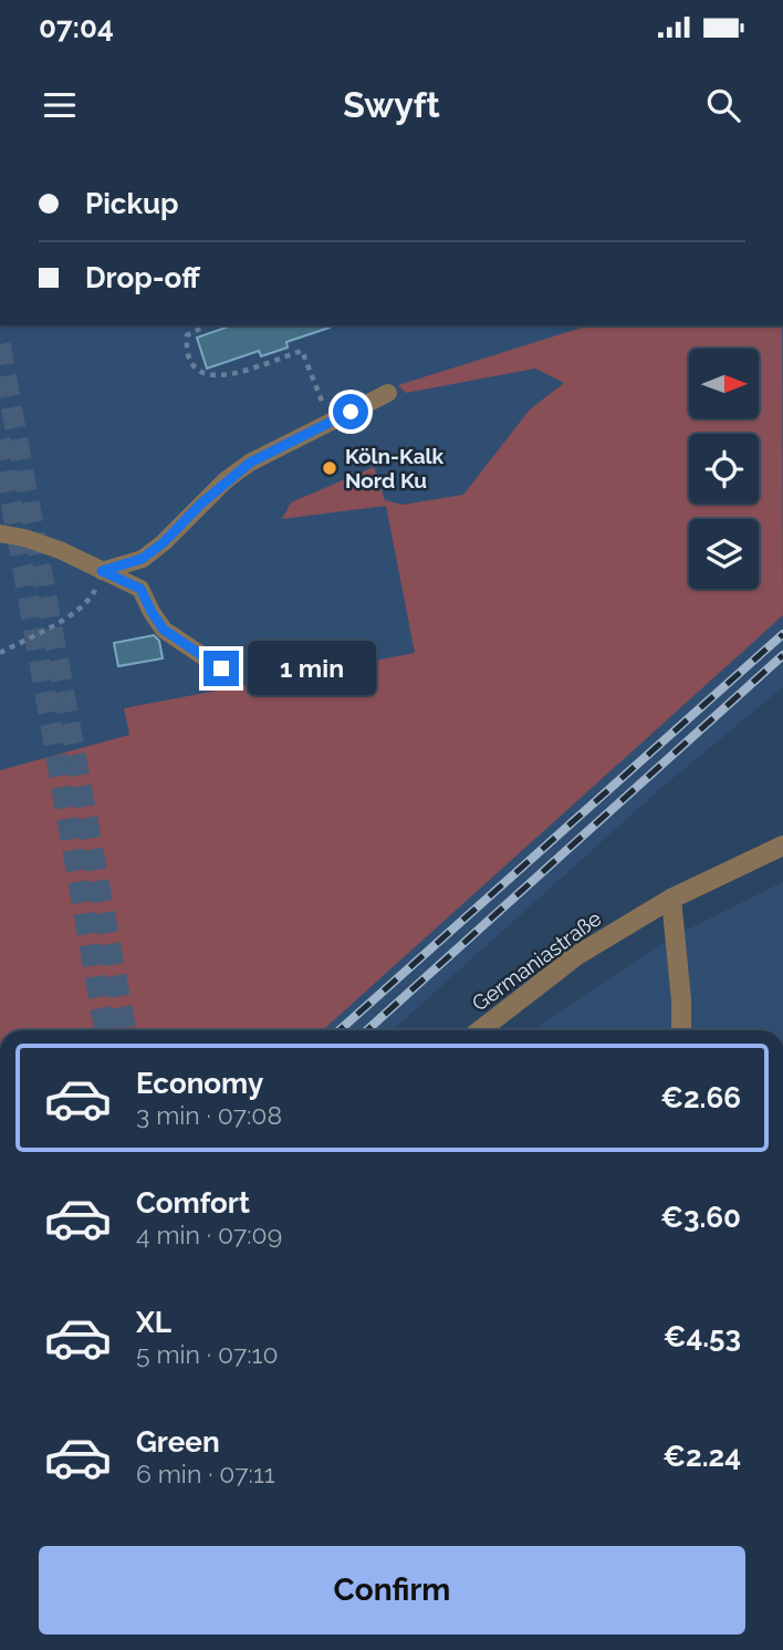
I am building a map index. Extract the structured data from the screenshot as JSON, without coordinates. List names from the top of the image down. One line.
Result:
{"streets":{"street":["Germaniastraße"]},"places":["Köln-Kalk Nord Ku"],"north":"right","page":{"status":"07:04","header":"Swyft","banner":["Pickup","Drop-off"],"bubble":"1 min","list":[{"name":"Economy","note":"3 min · 07:08","value":"€2.66"},{"name":"Comfort","note":"4 min · 07:09","value":"€3.60"},{"name":"XL","note":"5 min · 07:10","value":"€4.53"},{"name":"Green","note":"6 min · 07:11","value":"€2.24"}],"buttons":"Confirm"}}
